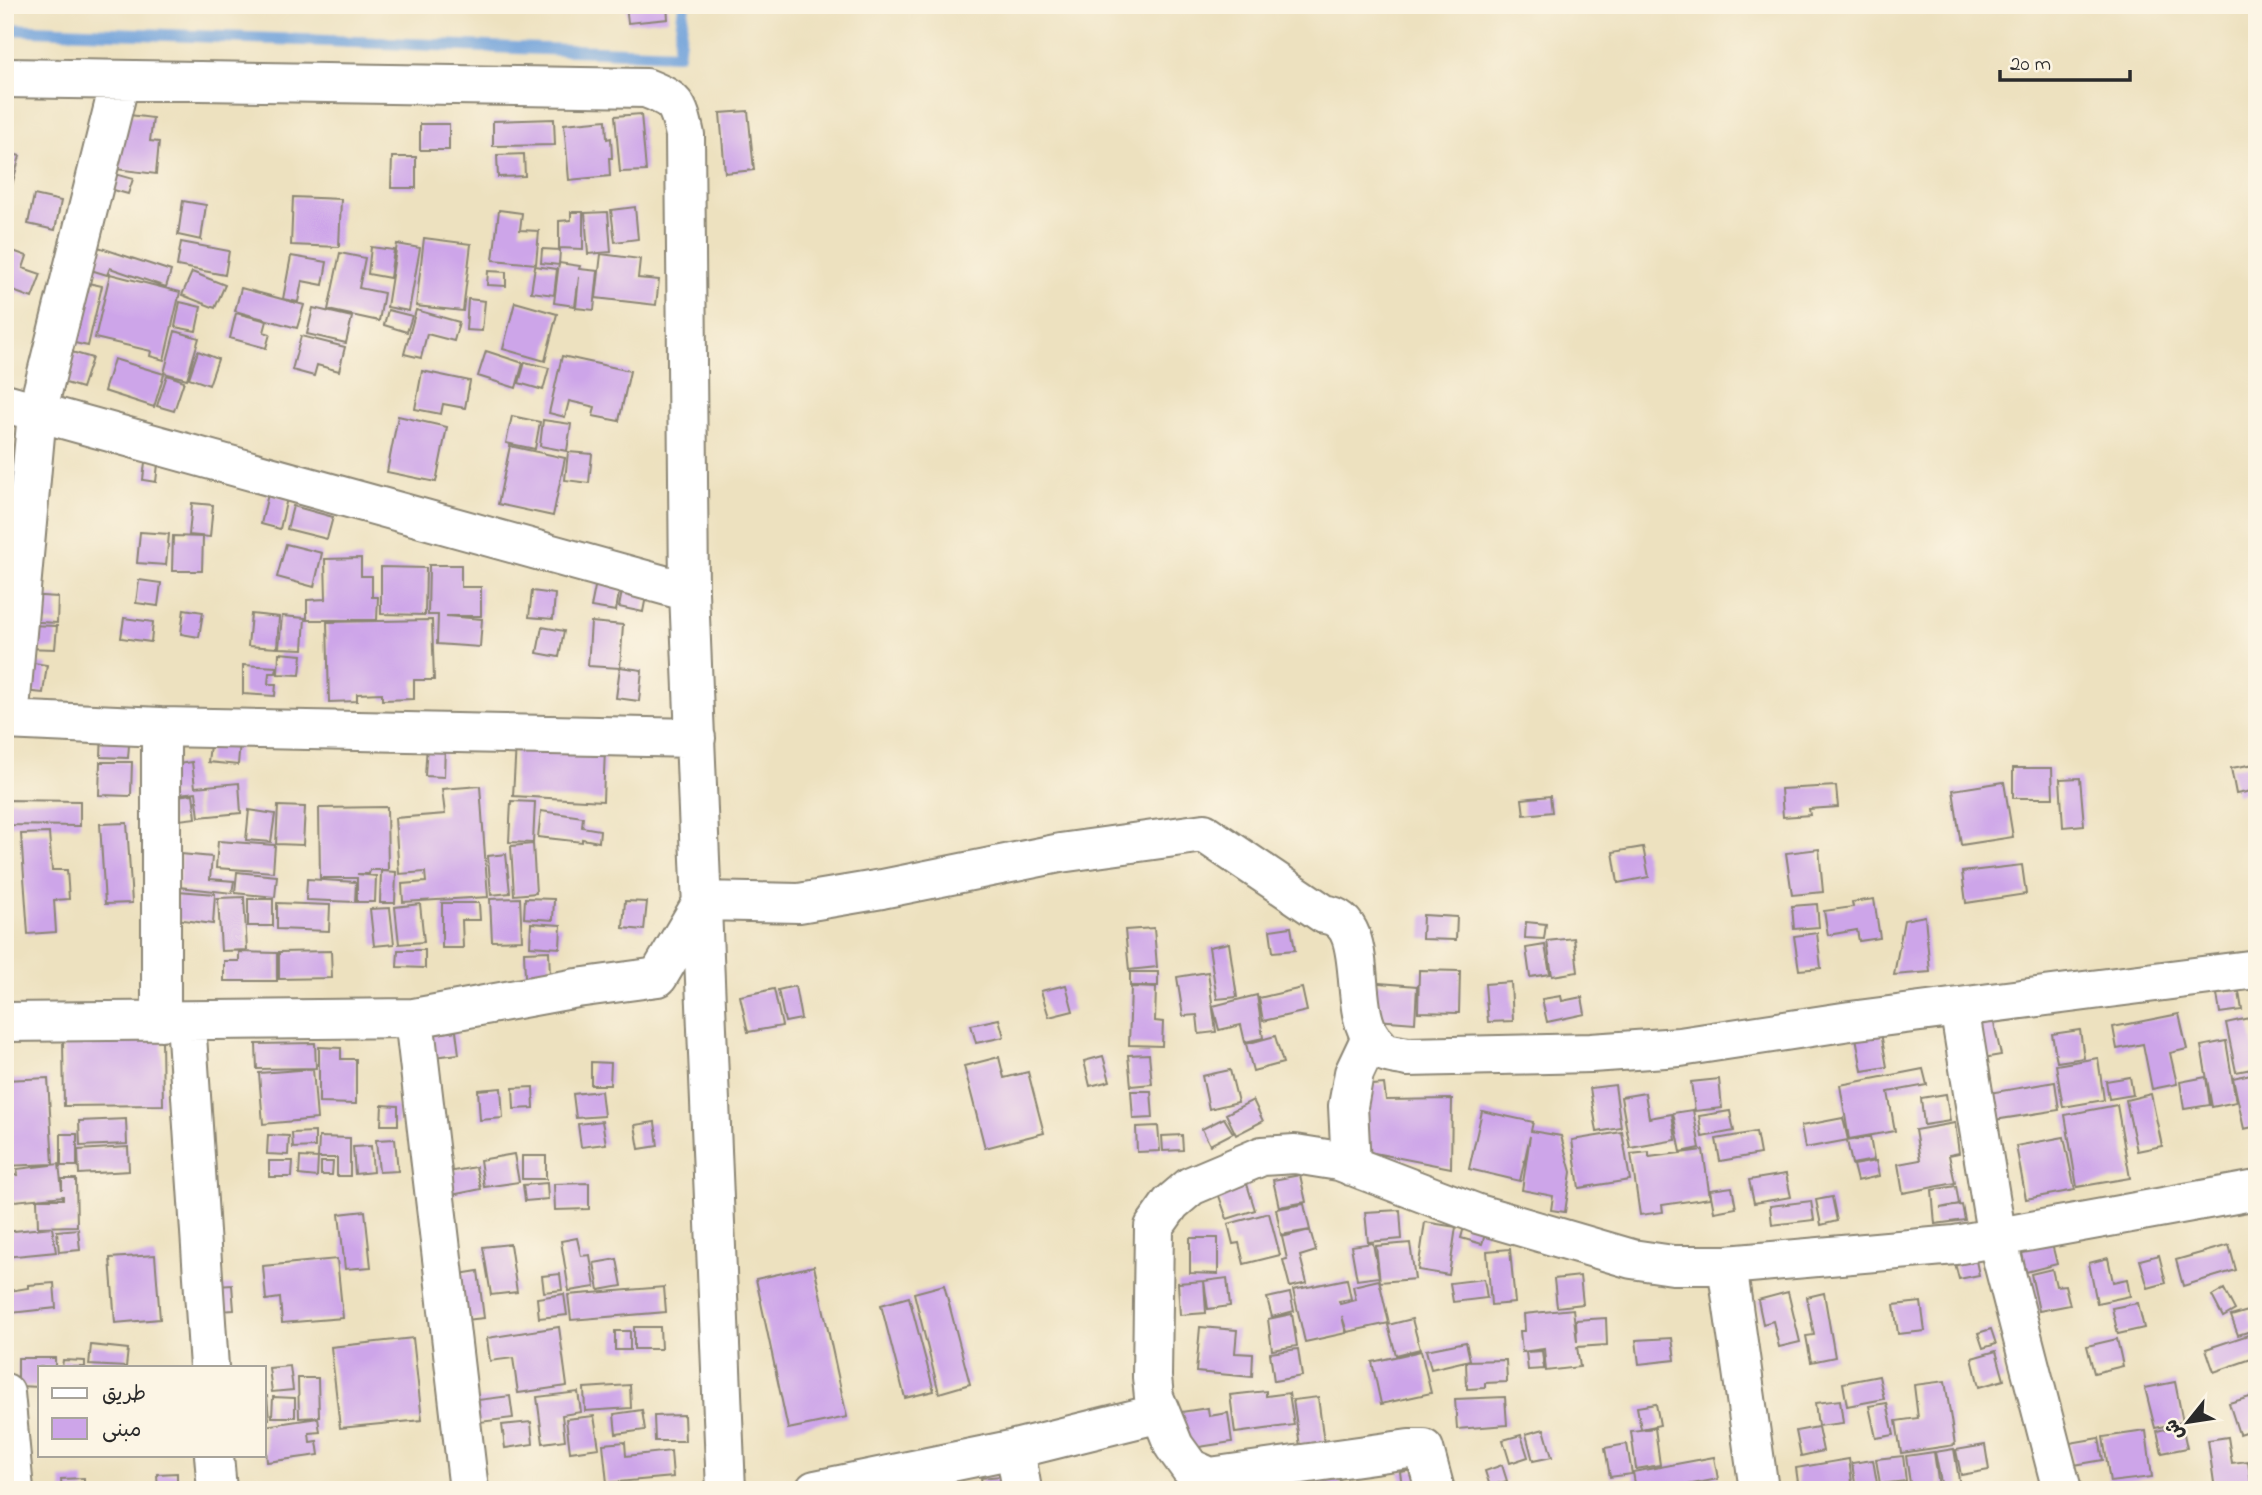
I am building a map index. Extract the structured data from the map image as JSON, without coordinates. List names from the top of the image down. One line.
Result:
{"legend":["طريق","مبنى"],"scale_bar":"20 m","north":"bottom left"}
